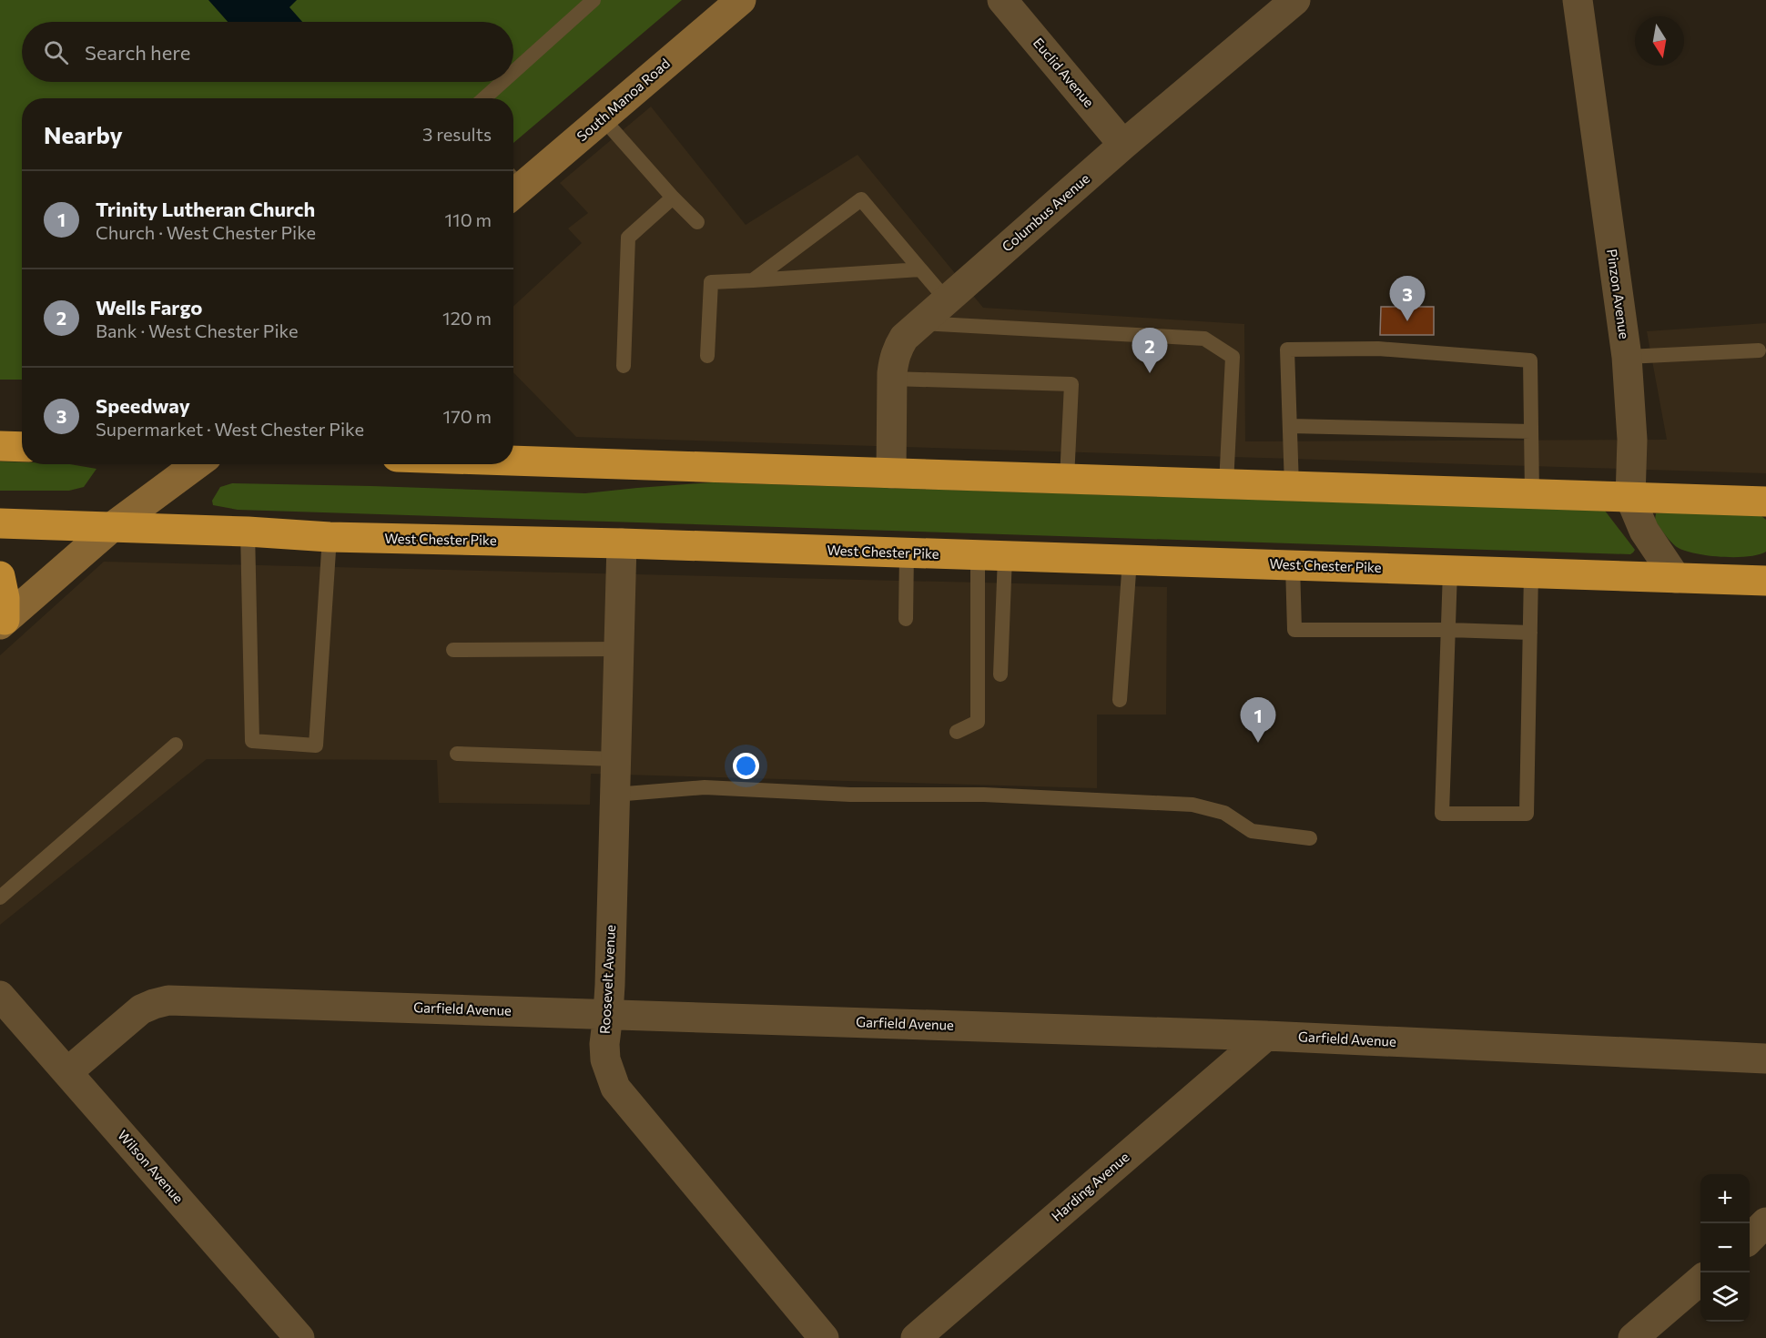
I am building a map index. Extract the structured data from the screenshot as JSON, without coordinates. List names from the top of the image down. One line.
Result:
{"streets":{"highway":["West Chester Pike"],"street":["Euclid Avenue","South Manoa Road","Columbus Avenue","Pinzon Avenue","Roosevelt Avenue","Garfield Avenue","Wilson Avenue","Harding Avenue"]},"crossings":[["Euclid Avenue","Columbus Avenue"],["Pinzon Avenue","West Chester Pike"],["West Chester Pike","Roosevelt Avenue"],["Roosevelt Avenue","Garfield Avenue"],["Garfield Avenue","Wilson Avenue"],["Garfield Avenue","Harding Avenue"]],"north":"bottom","page":{"search":"Search here","heading":["Nearby","3 results"],"list":[{"mark":"1","name":"Trinity Lutheran Church","note":"Church · West Chester Pike","value":"110 m"},{"mark":"2","name":"Wells Fargo","note":"Bank · West Chester Pike","value":"120 m"},{"mark":"3","name":"Speedway","note":"Supermarket · West Chester Pike","value":"170 m"}],"pins":["3","2","1"],"map_buttons":["+","−"]}}
